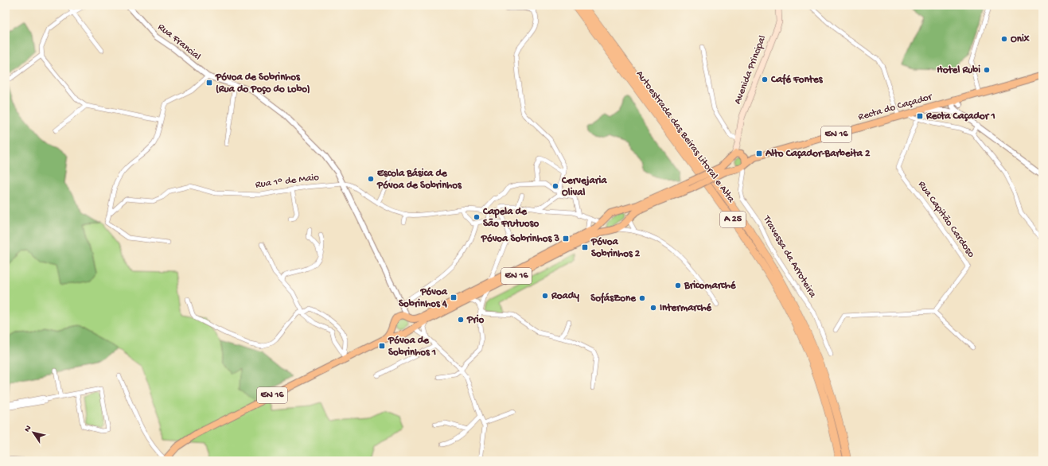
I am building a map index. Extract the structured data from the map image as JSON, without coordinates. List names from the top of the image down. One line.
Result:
{"streets":{"highway":["Autoestrada das Beiras Litoral e Alta","A 25"],"main road":["Avenida Principal","Recta do Caçador","EN 16"],"street":["Rua Francial","Rua 1° de Maio","Rua Capitão Cardoso","Travessa da Arroteira"]},"crossings":[["Avenida Principal","EN 16"],["Recta do Caçador","EN 16"],["EN 16","Travessa da Arroteira"]],"places":{"other":["Onix","Hotel Rubi","Café Fontes","Escola Básica de Póvoa de Sobrinhos","Cervejaria Olival","Capela de São Frutuoso","Bricomarché","Roady","SofásZone","Intermarché","Prio"],"transit":["Póvoa de Sobrinhos (Rua do Poço do Lobo)","Recta Caçador 1","Alto Caçador-Barbeita 2","Póvoa Sobrinhos 3","Póvoa Sobrinhos 2","Póvoa Sobrinhos 4","Póvoa de Sobrinhos 1"]},"north":"top left"}
